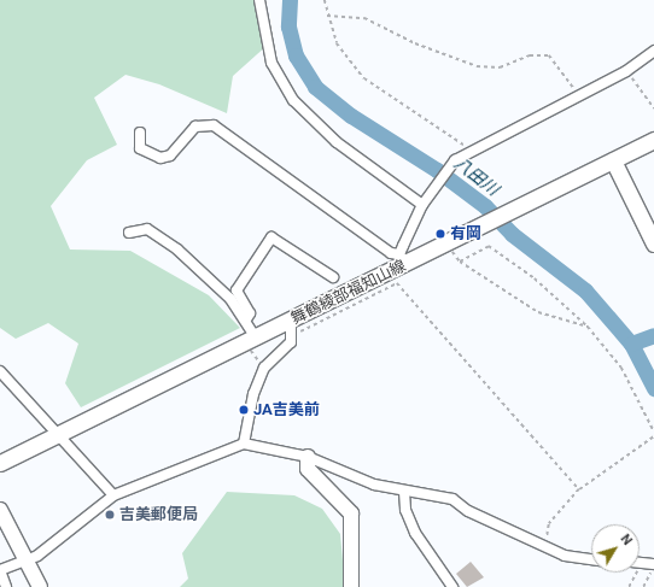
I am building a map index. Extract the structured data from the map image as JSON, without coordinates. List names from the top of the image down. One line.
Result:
{"streets":{"main road":["舞鶴綾部福知山線"]},"water":["八田川"],"places":["有岡","JA吉美前","吉美郵便局"],"north":"top right"}
